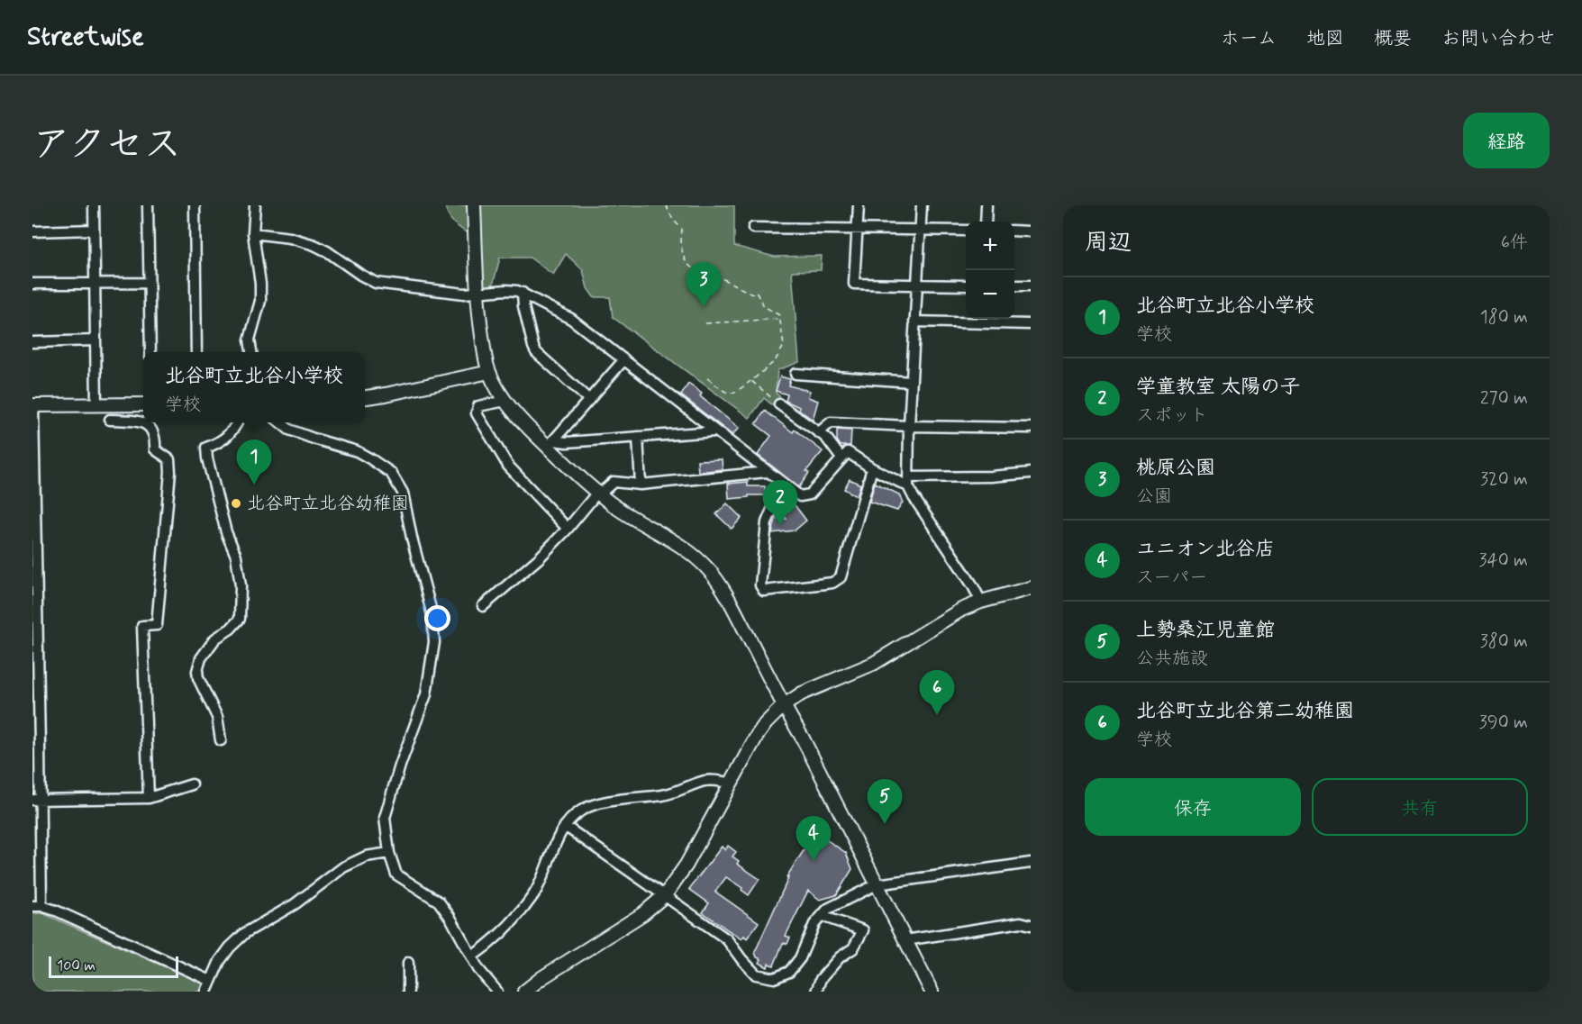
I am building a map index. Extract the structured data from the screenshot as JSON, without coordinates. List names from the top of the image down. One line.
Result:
{"places":["北谷町立北谷幼稚園"],"scale_bar":"100 m","page":{"header":"Streetwise","nav":["ホーム","地図","概要","お問い合わせ"],"title":"アクセス","buttons":["経路",["保存","共有"]],"heading":["周辺","6件"],"map_buttons":["+","−"],"pins":["3","1","2","6","5","4"],"list":[{"mark":"1","name":"北谷町立北谷小学校","note":"学校","value":"180 m"},{"mark":"2","name":"学童教室 太陽の子","note":"スポット","value":"270 m"},{"mark":"3","name":"桃原公園","note":"公園","value":"320 m"},{"mark":"4","name":"ユニオン北谷店","note":"スーパー","value":"340 m"},{"mark":"5","name":"上勢桑江児童館","note":"公共施設","value":"380 m"},{"mark":"6","name":"北谷町立北谷第二幼稚園","note":"学校","value":"390 m"}],"popup":["北谷町立北谷小学校","学校"],"scale":"100 m"}}
